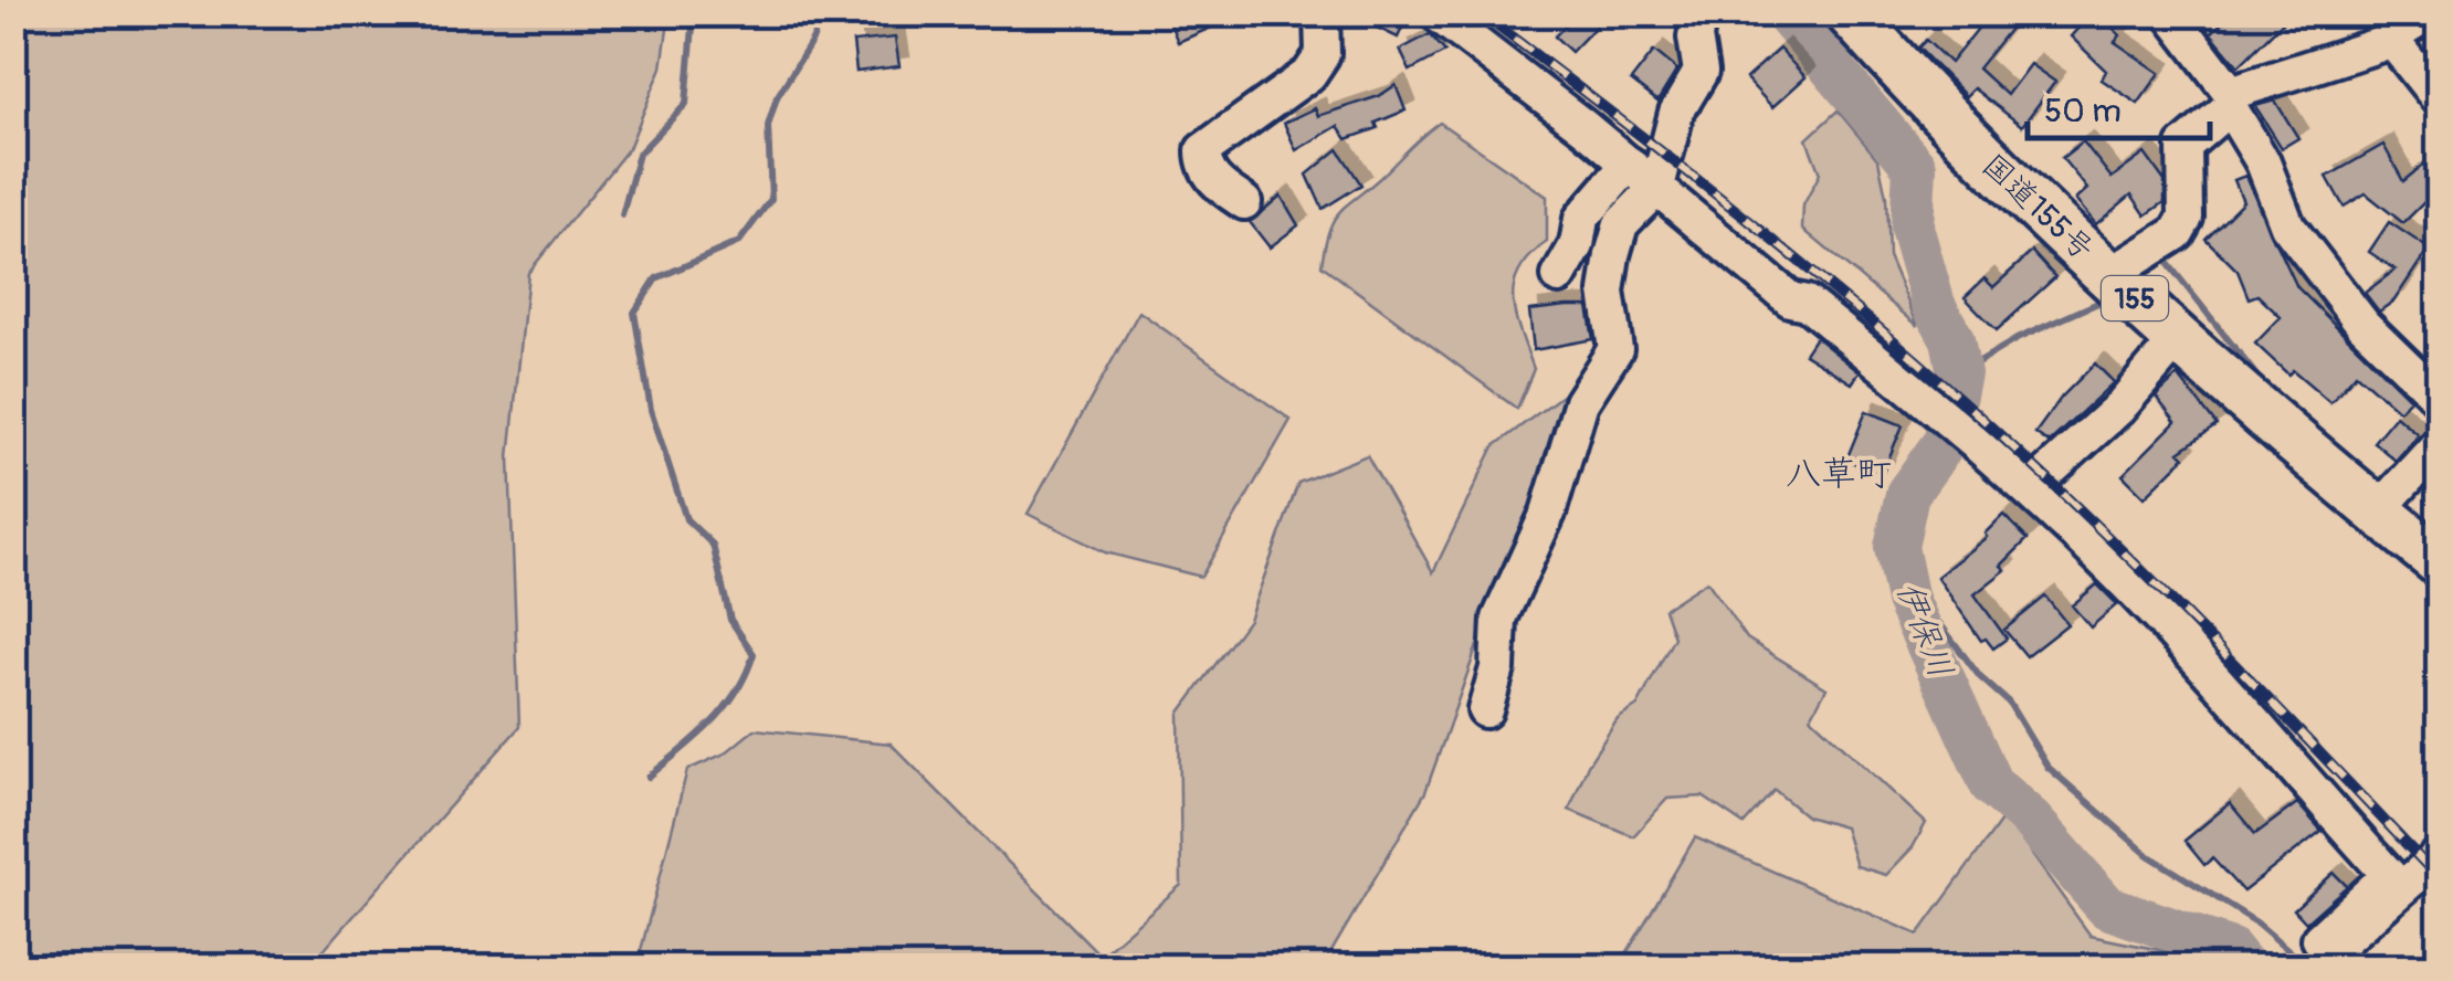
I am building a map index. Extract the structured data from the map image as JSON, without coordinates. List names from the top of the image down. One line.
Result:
{"streets":{"highway":["国道155号","155"]},"districts":["八草町"],"water":["伊保川"],"scale_bar":"50 m"}
